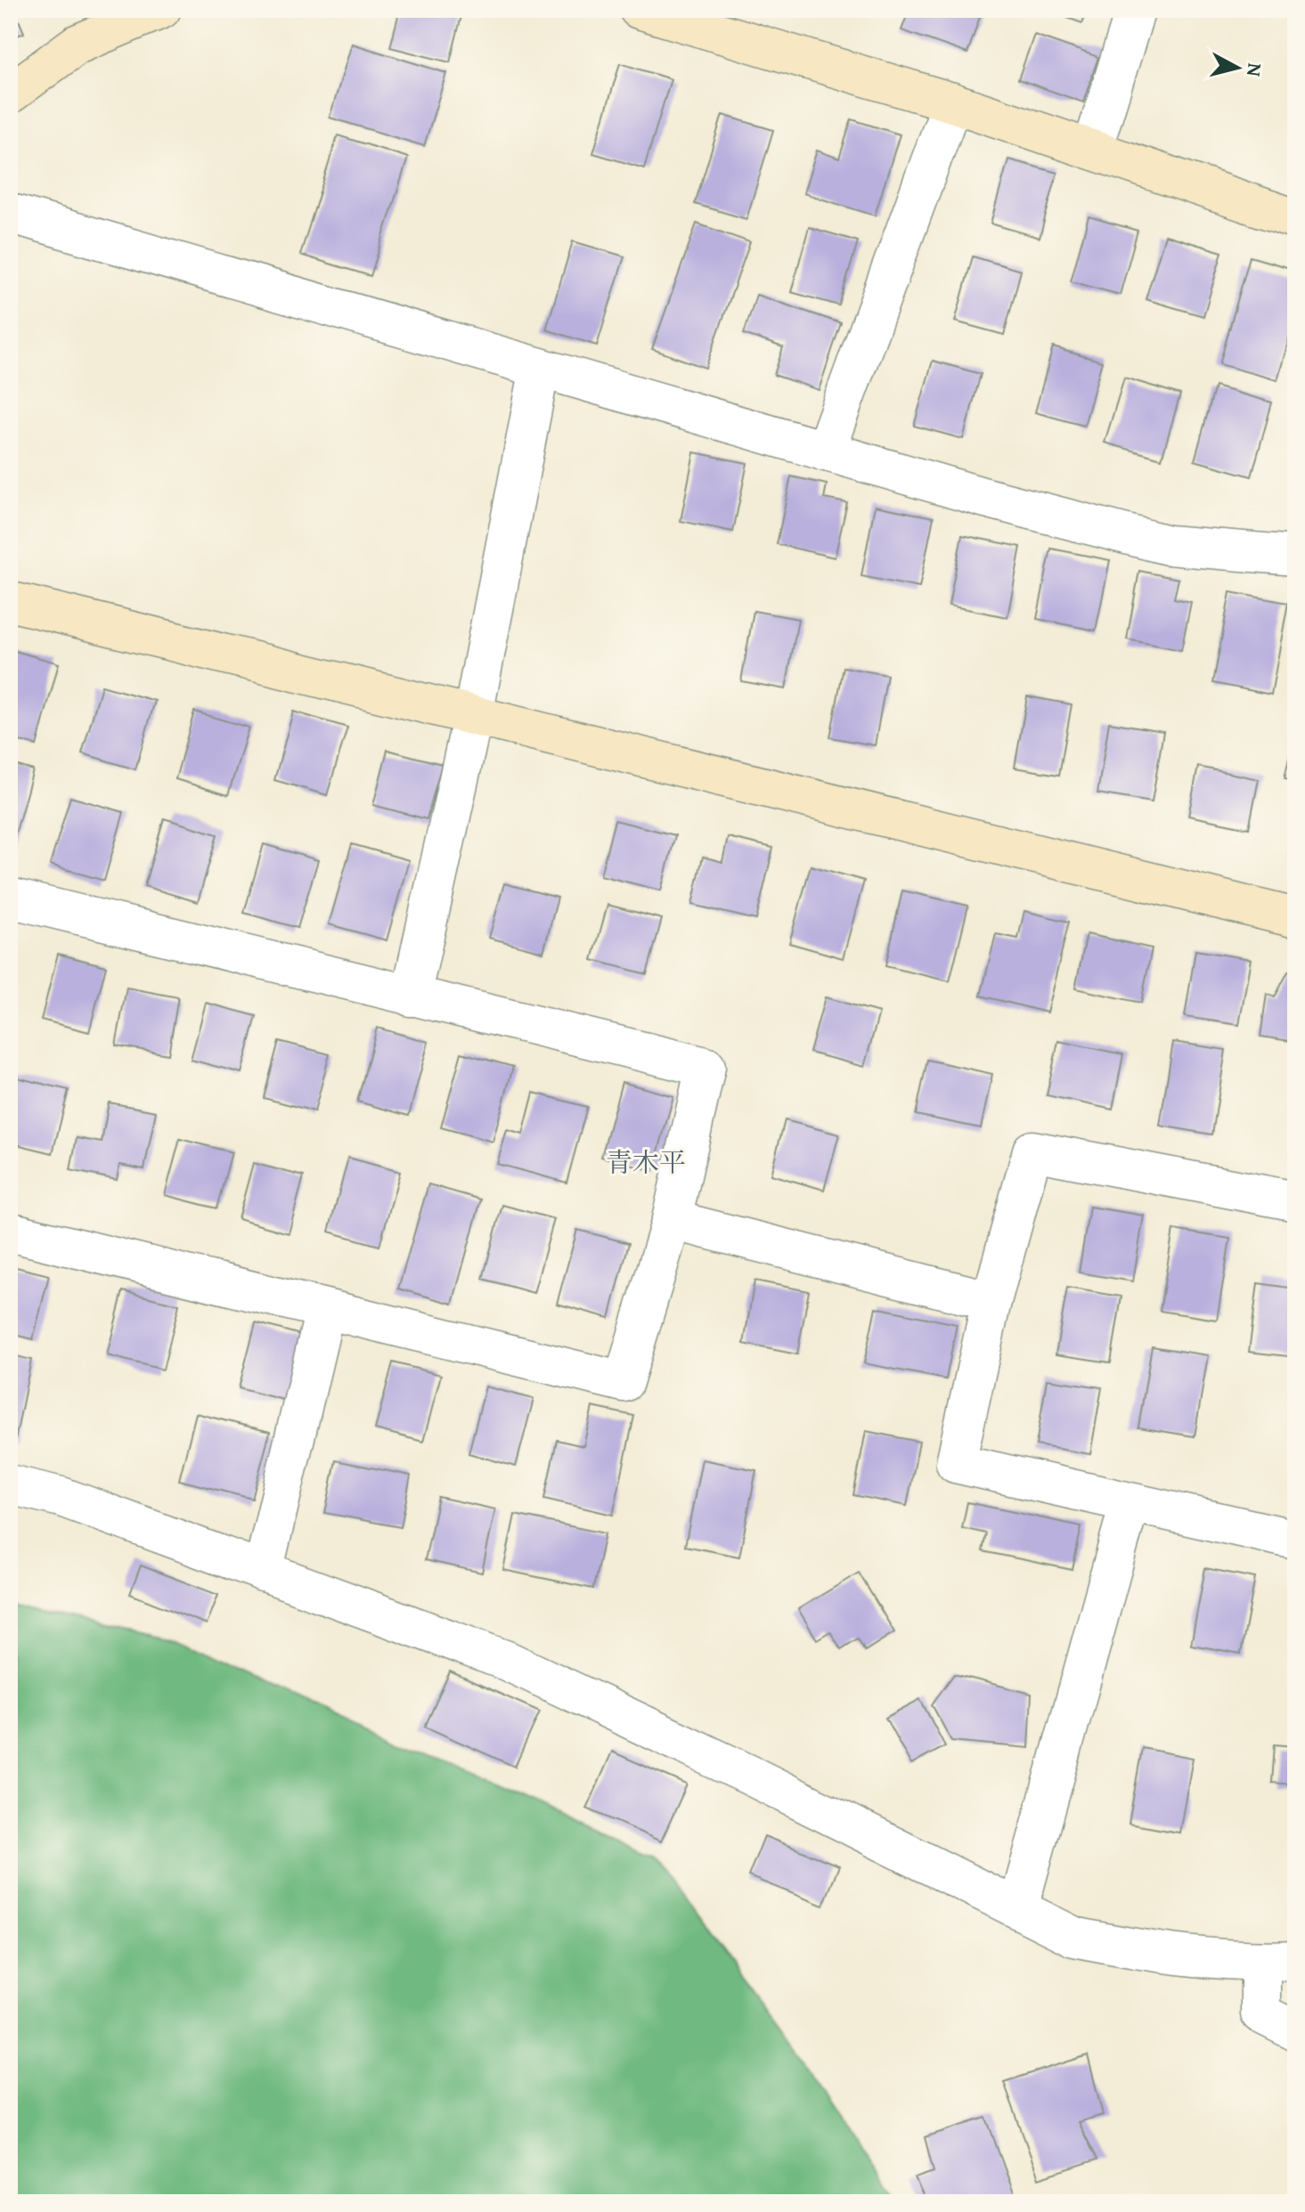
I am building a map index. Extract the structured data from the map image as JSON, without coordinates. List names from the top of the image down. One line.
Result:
{"districts":["青木平"],"north":"right"}
